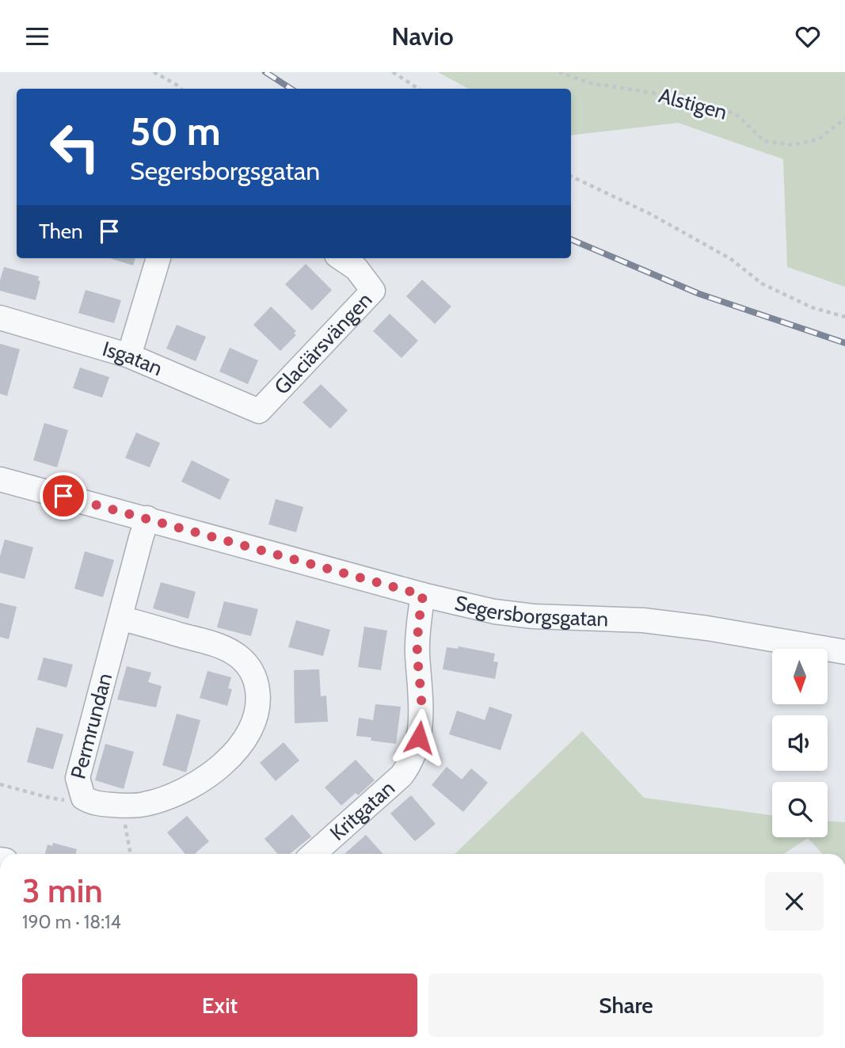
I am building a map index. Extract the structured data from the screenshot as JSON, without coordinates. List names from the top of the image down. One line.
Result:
{"streets":{"street":["Glaciärsvängen","Isgatan","Segersborgsgatan","Permrundan","Kritgatan"],"path":["Alstigen"]},"crossings":[["Glaciärsvängen","Isgatan"],["Segersborgsgatan","Permrundan"],["Segersborgsgatan","Kritgatan"]],"north":"bottom","page":{"header":"Navio","turn":["50 m","Segersborgsgatan"],"then":"Then","heading":["3 min","190 m · 18:14"],"buttons":["Exit","Share"]}}
